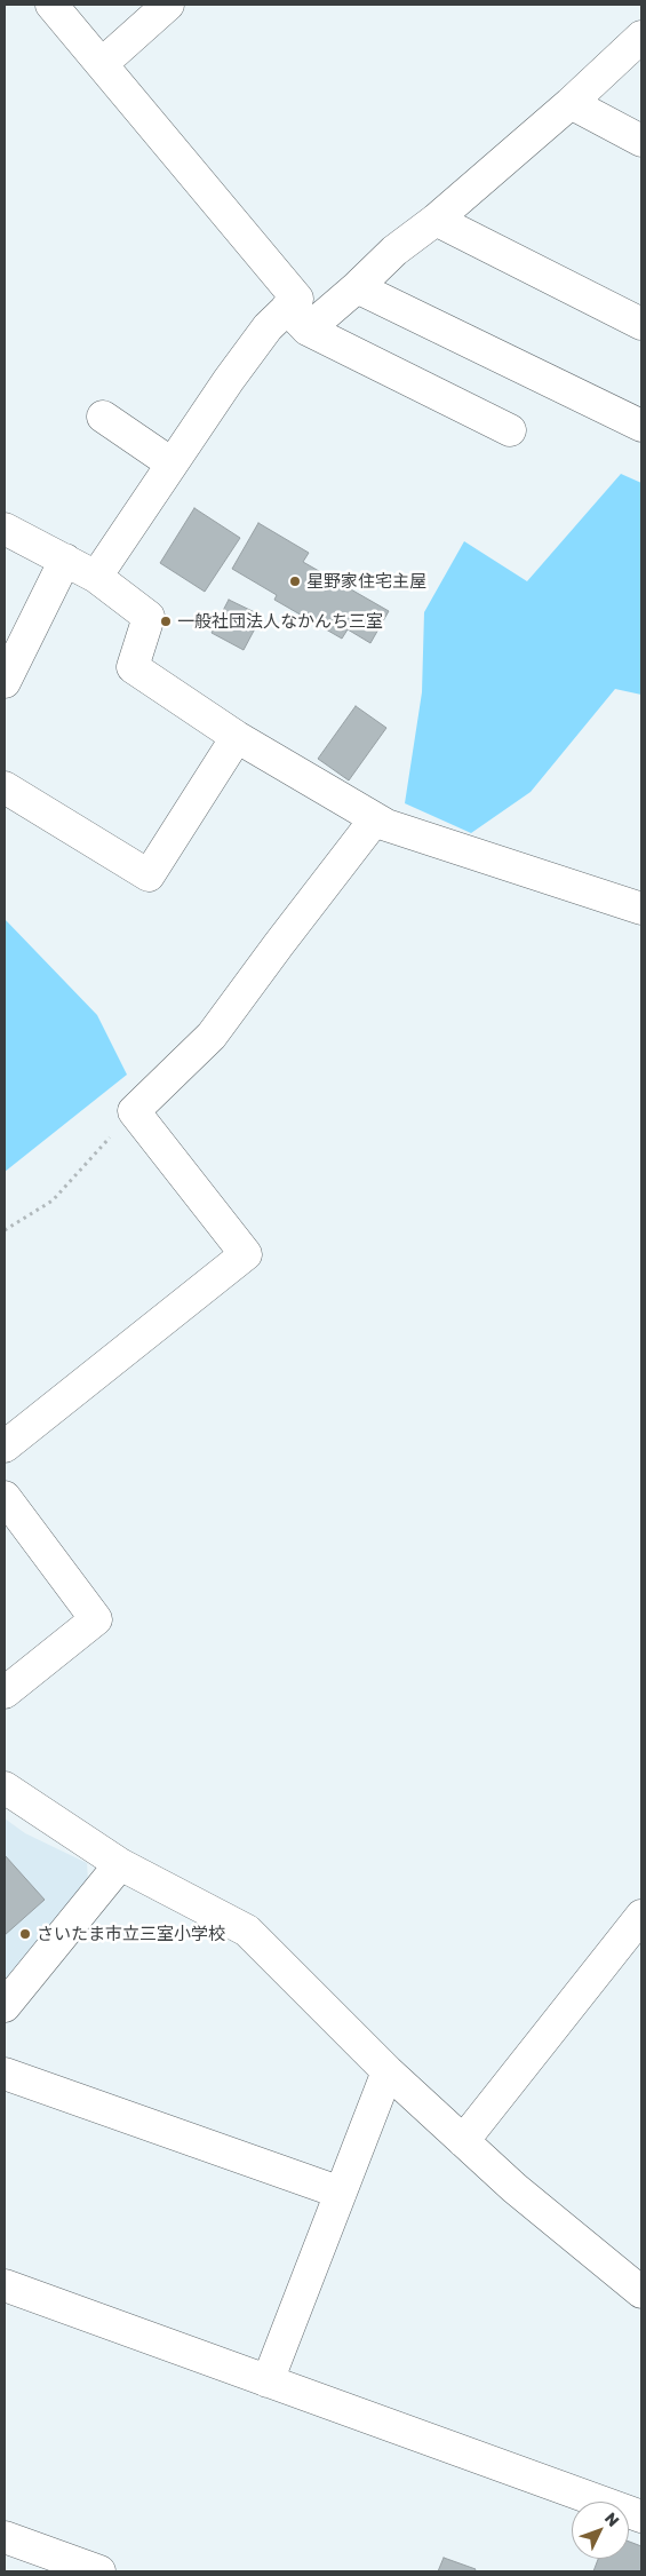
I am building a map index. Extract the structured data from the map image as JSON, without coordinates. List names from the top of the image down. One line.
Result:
{"places":["星野家住宅主屋","一般社団法人なかんち三室","さいたま市立三室小学校"],"north":"top right"}
